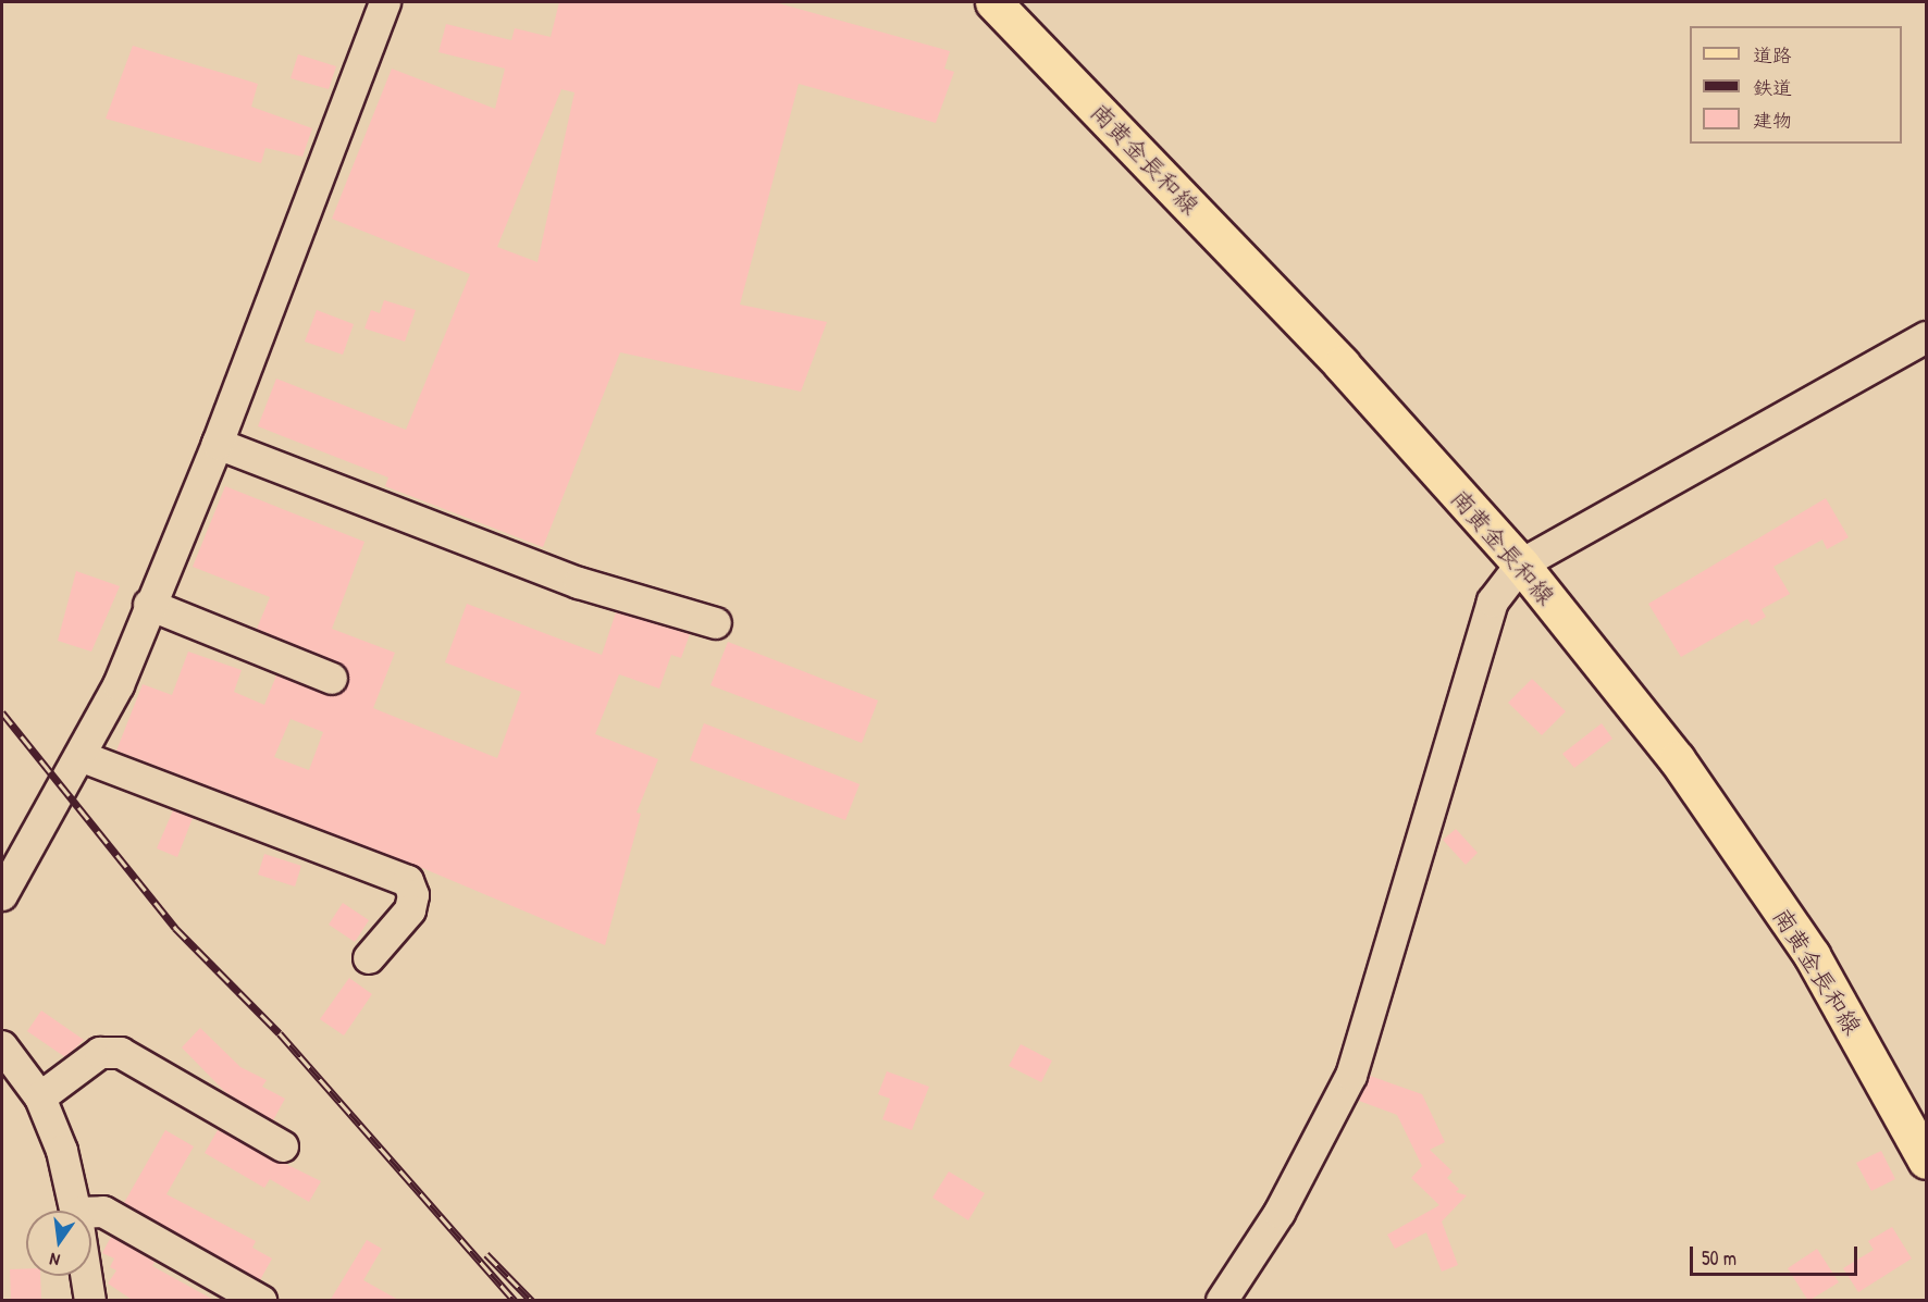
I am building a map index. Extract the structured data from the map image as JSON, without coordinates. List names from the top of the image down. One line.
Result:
{"streets":{"main road":["南黄金長和線"]},"legend":["道路","鉄道","建物"],"scale_bar":"50 m","north":"bottom"}
